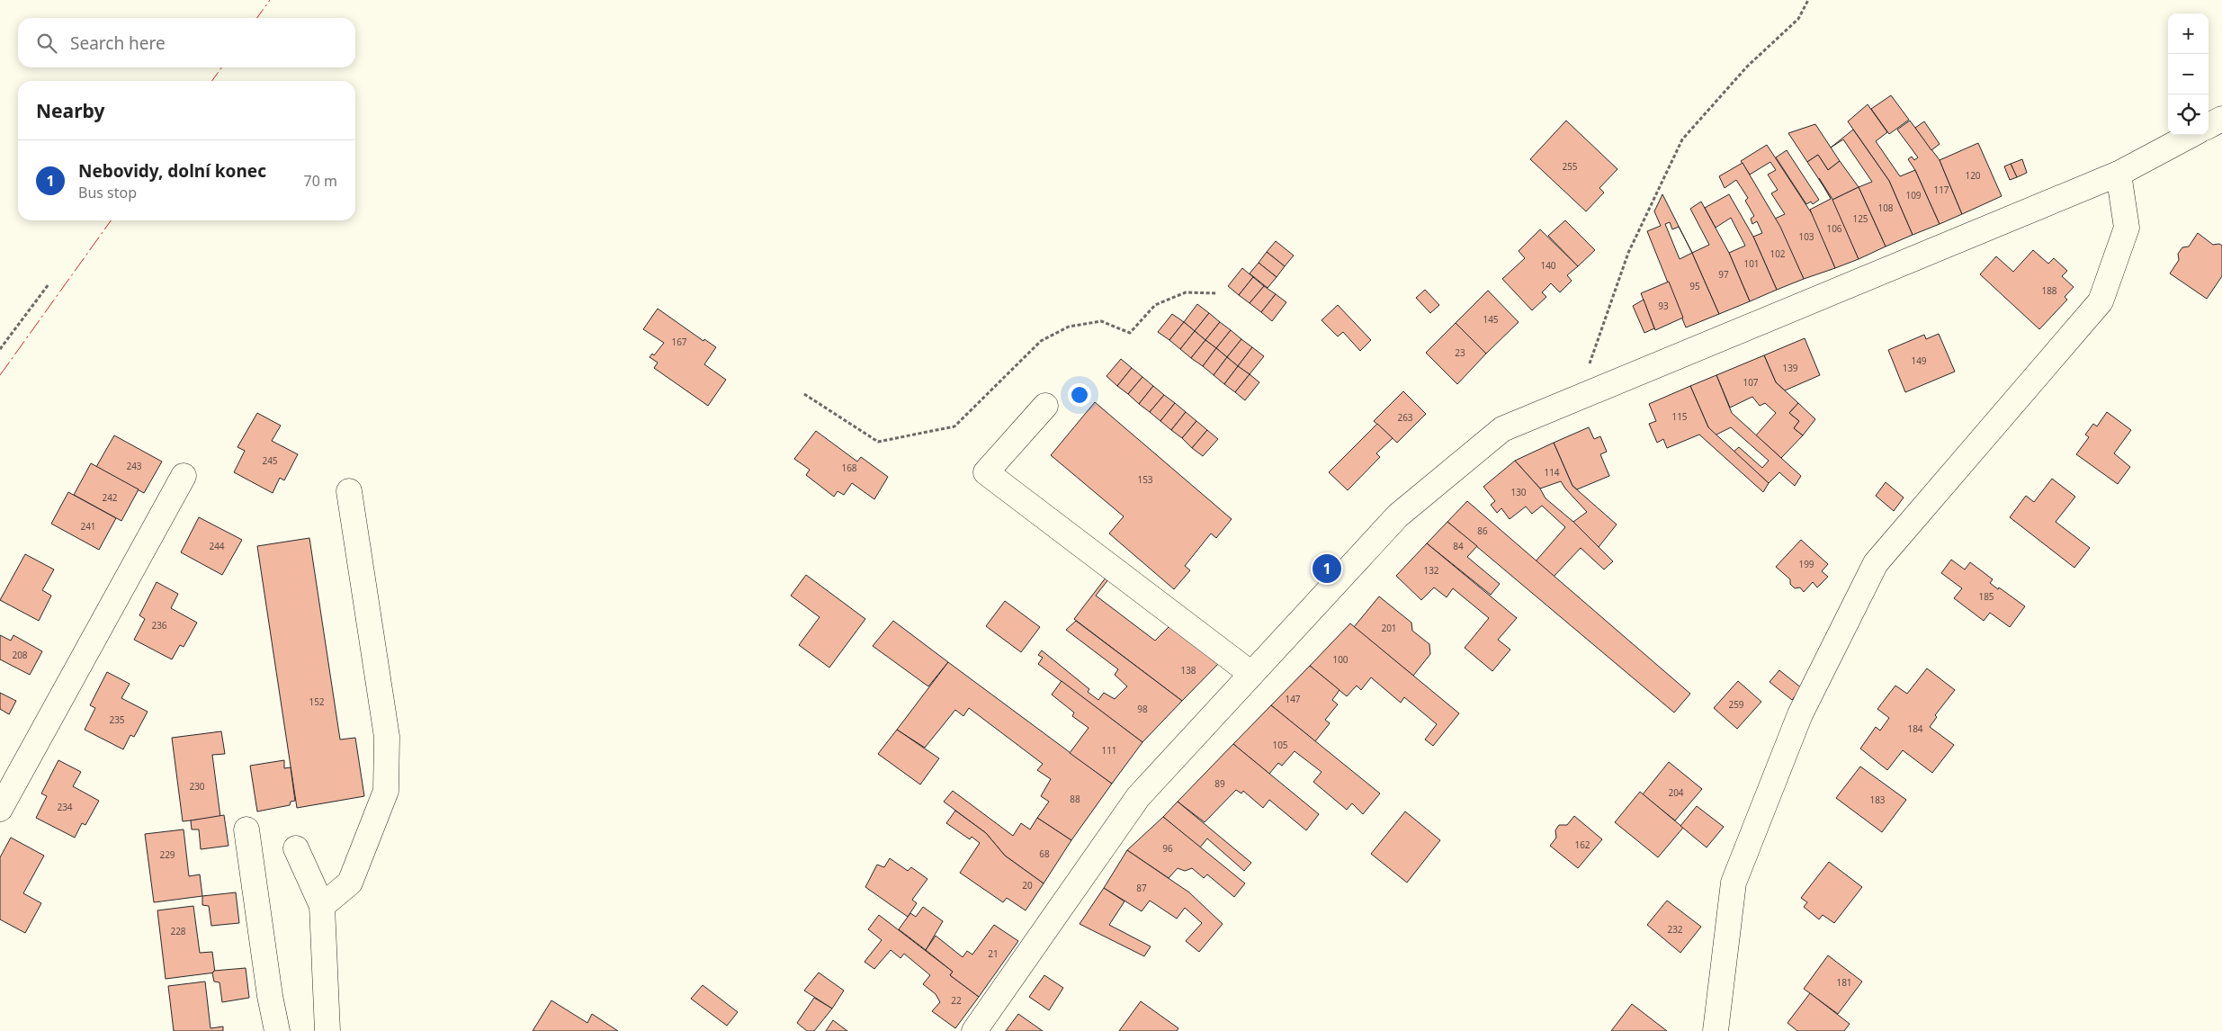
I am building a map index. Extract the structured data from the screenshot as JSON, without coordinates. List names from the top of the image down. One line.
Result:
{"house_numbers":["255","120","117","109","108","125","106","103","102","101","140","97","95","188","93","145","167","23","149","139","107","115","263","245","243","168","114","153","130","242","241","86","244","84","199","132","185","236","201","208","100","138","147","152","259","98","235","184","105","111","89","230","204","88","183","234","162","96","68","229","20","87","232","228","21","181","22"],"page":{"map_buttons":["+","−"],"search":"Search here","heading":"Nearby","list":[{"mark":"1","name":"Nebovidy, dolní konec","note":"Bus stop","value":"70 m"}],"pins":"1"}}
